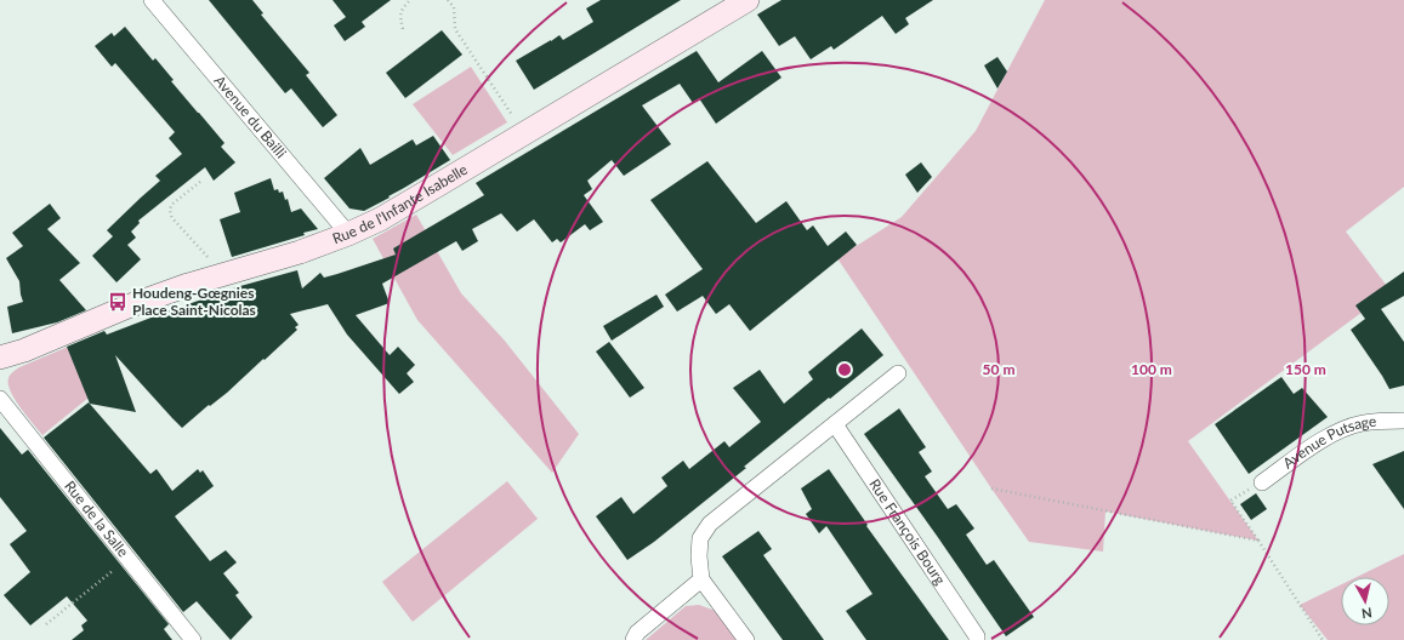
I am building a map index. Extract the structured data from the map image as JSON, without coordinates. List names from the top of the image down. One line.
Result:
{"streets":{"street":["Avenue du Bailli","Rue de l'Infante Isabelle","Avenue Putsage","Rue de la Salle","Rue François Bourg"]},"crossings":[["Avenue du Bailli","Rue de l'Infante Isabelle"]],"places":{"bus stop":["Houdeng-Gœgnies Place Saint-Nicolas"]},"north":"bottom","rings":["50 m","100 m","150 m"]}
